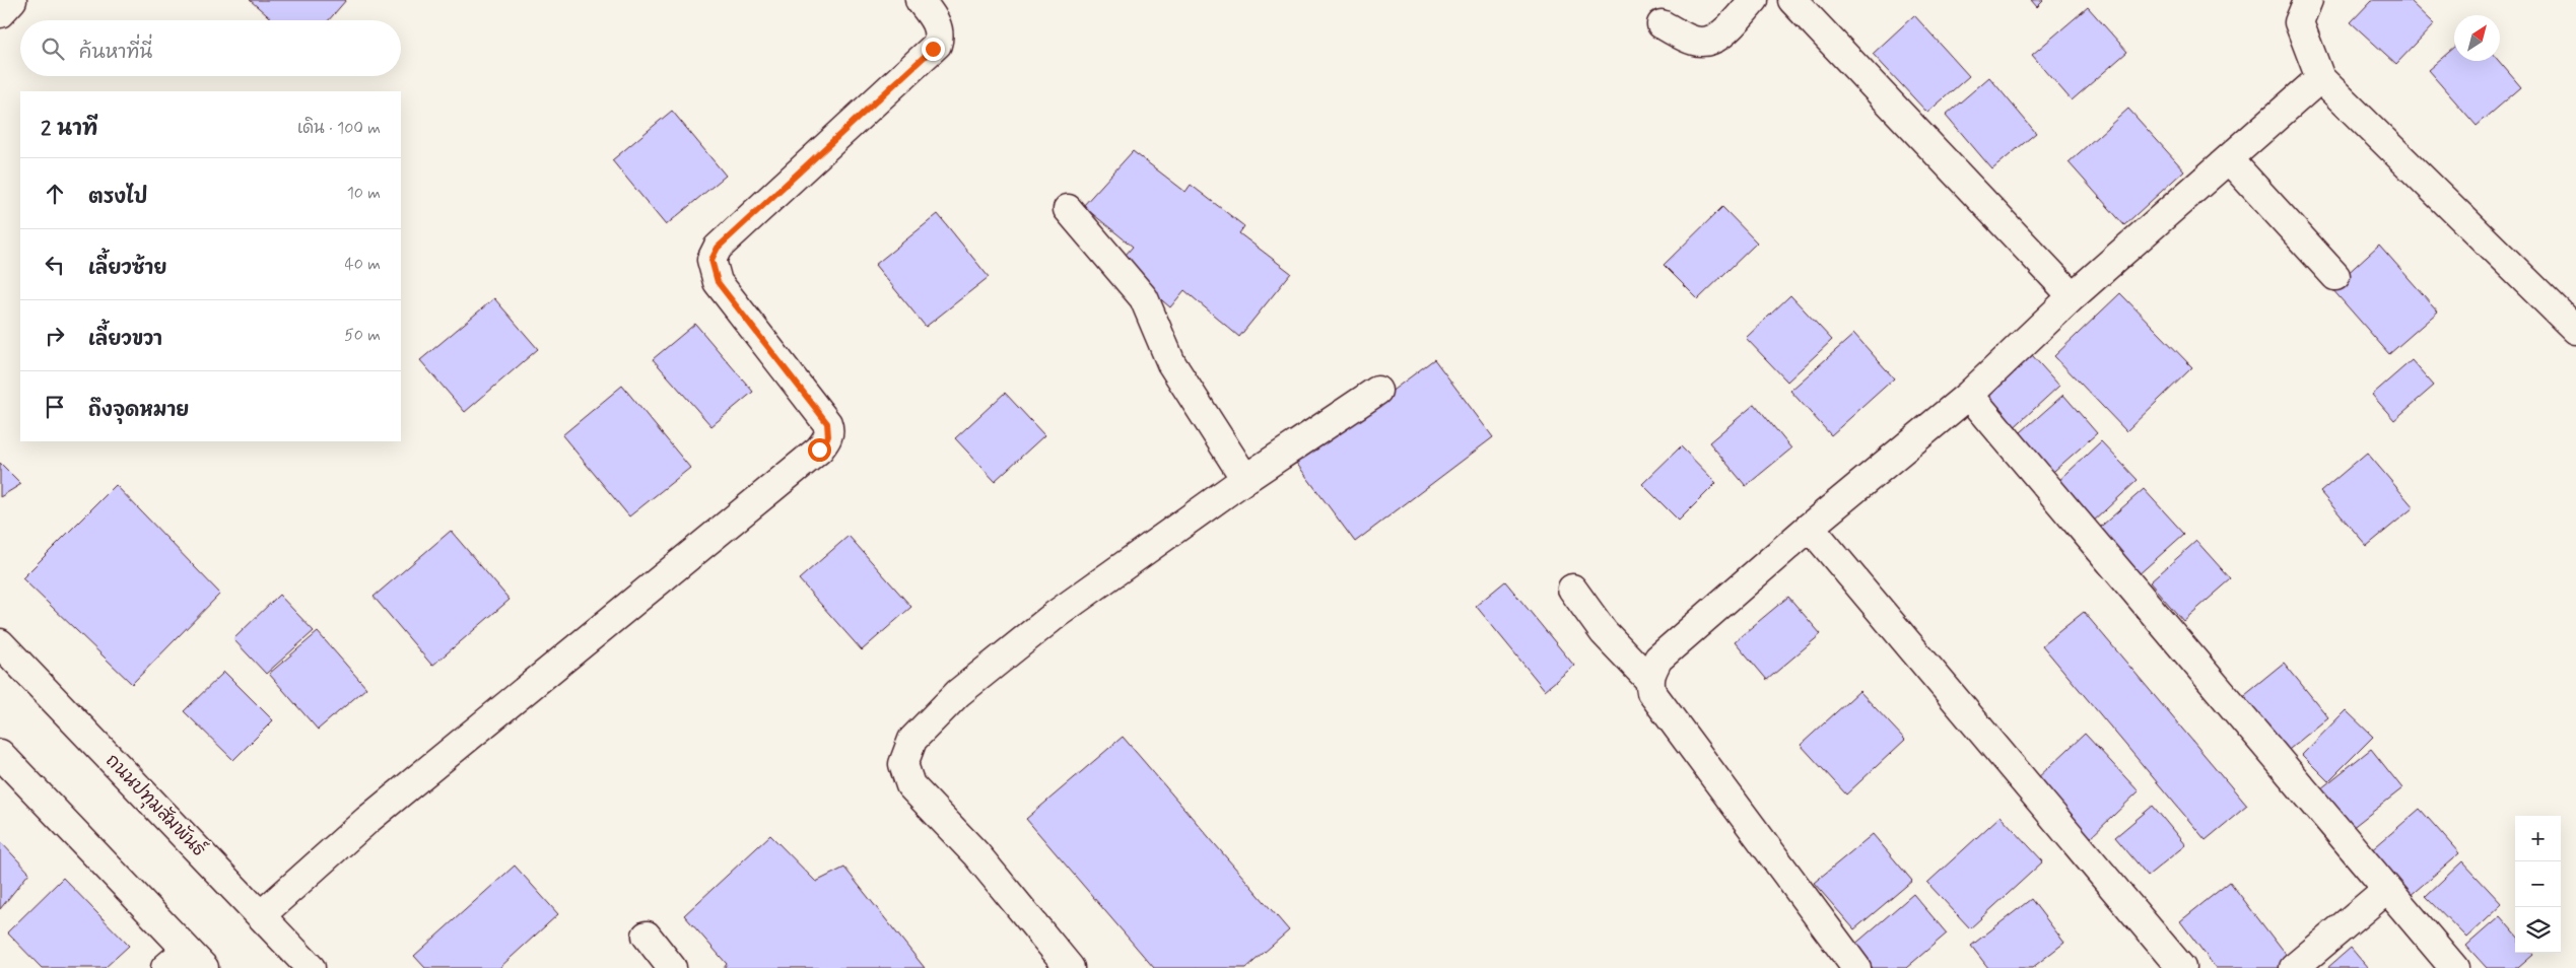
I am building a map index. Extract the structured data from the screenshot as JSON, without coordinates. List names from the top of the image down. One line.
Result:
{"streets":{"street":["ถนนปทุมสัมพันธ์"]},"north":"top right","page":{"search":"ค้นหาที่นี่","heading":["2 นาที","เดิน · 100 m"],"list":[["ตรงไป","10 m"],["เลี้ยวซ้าย","40 m"],["เลี้ยวขวา","50 m"],"ถึงจุดหมาย"],"map_buttons":["+","−"]}}
